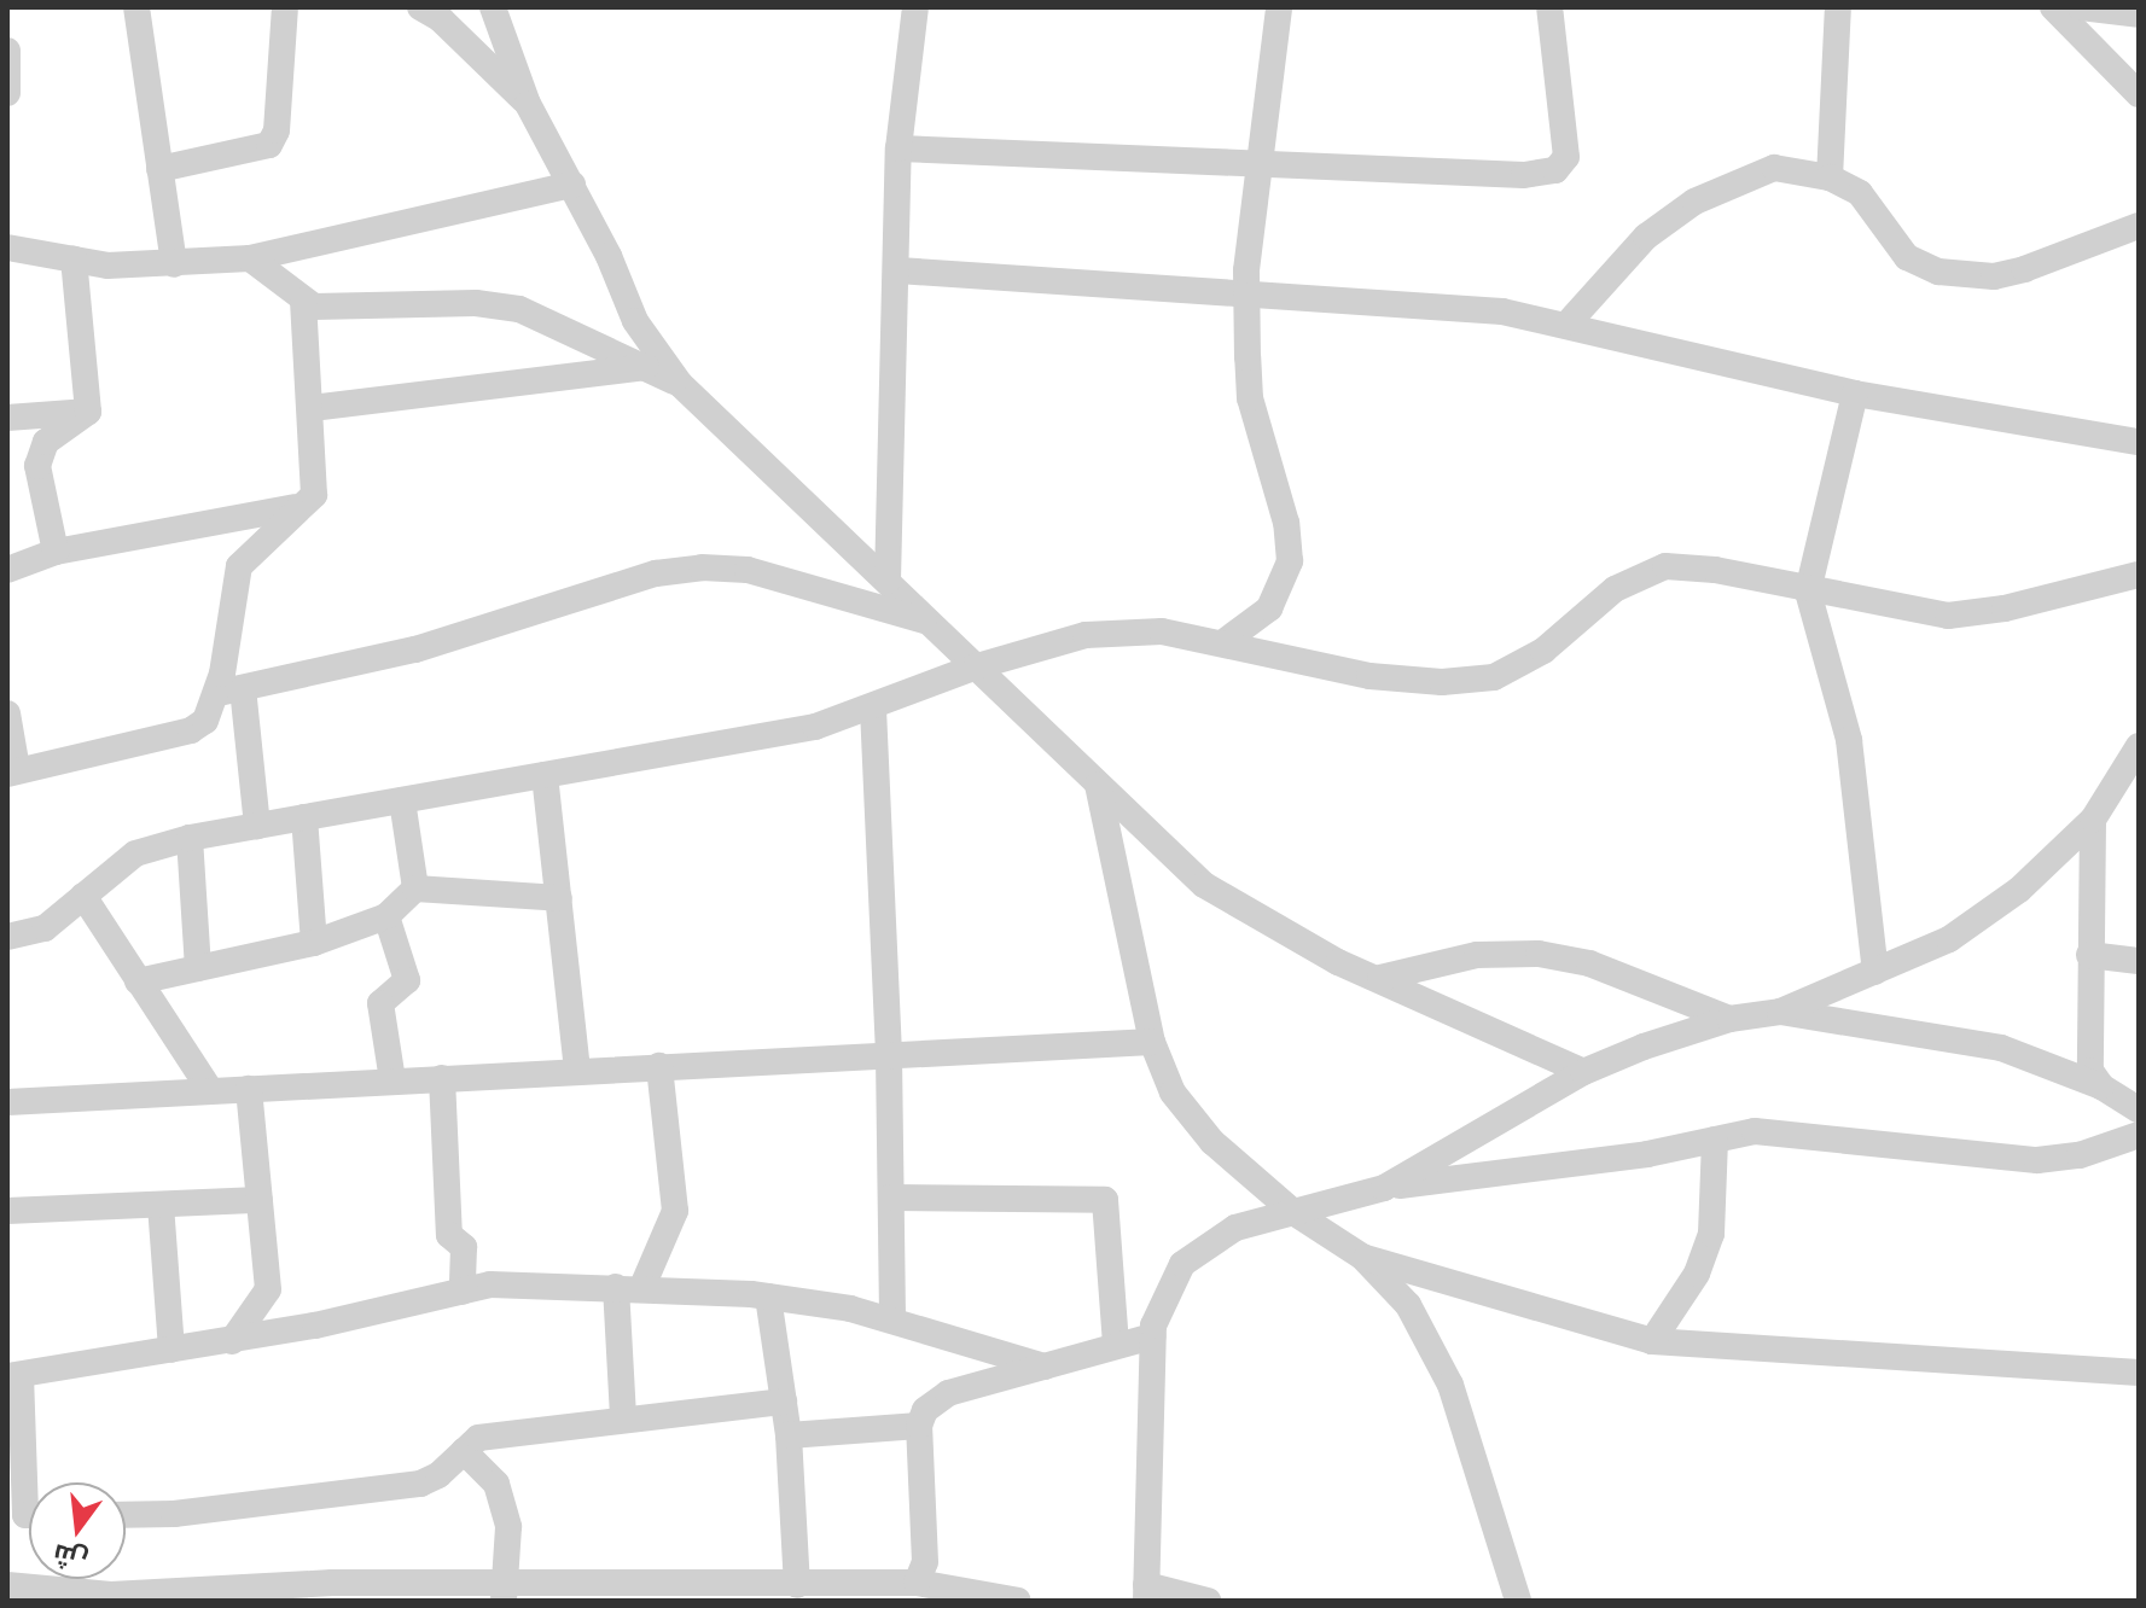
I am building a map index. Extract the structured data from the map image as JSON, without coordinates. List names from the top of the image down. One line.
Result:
{"north":"bottom"}
